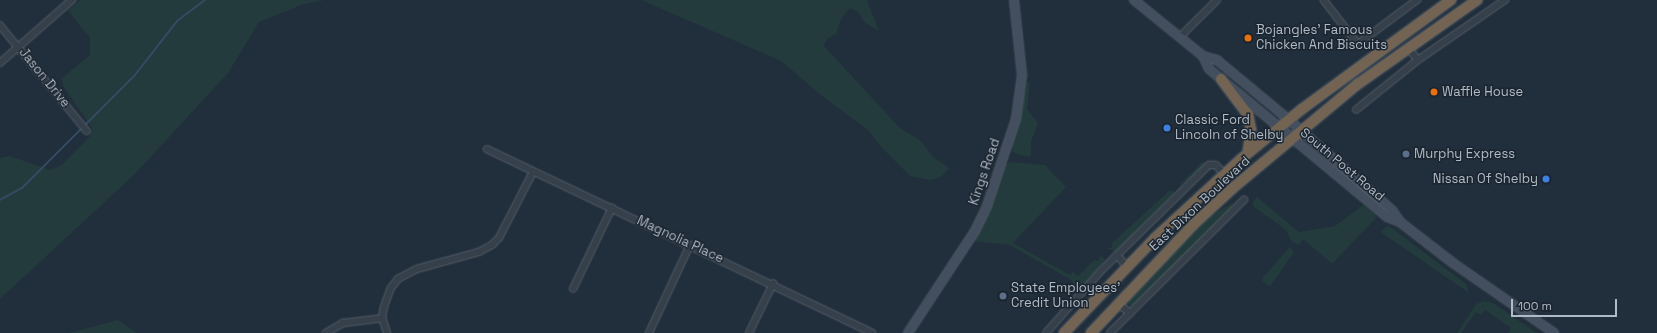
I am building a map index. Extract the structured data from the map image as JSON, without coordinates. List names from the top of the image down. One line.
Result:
{"streets":{"highway":["East Dixon Boulevard"],"main road":["South Post Road","Kings Road"],"street":["Jason Drive","Magnolia Place"]},"crossings":[["South Post Road","East Dixon Boulevard"]],"places":["Bojangles' Famous Chicken And Biscuits","Waffle House","Classic Ford Lincoln of Shelby","Murphy Express","Nissan Of Shelby","State Employees’ Credit Union"],"scale_bar":"100 m"}
